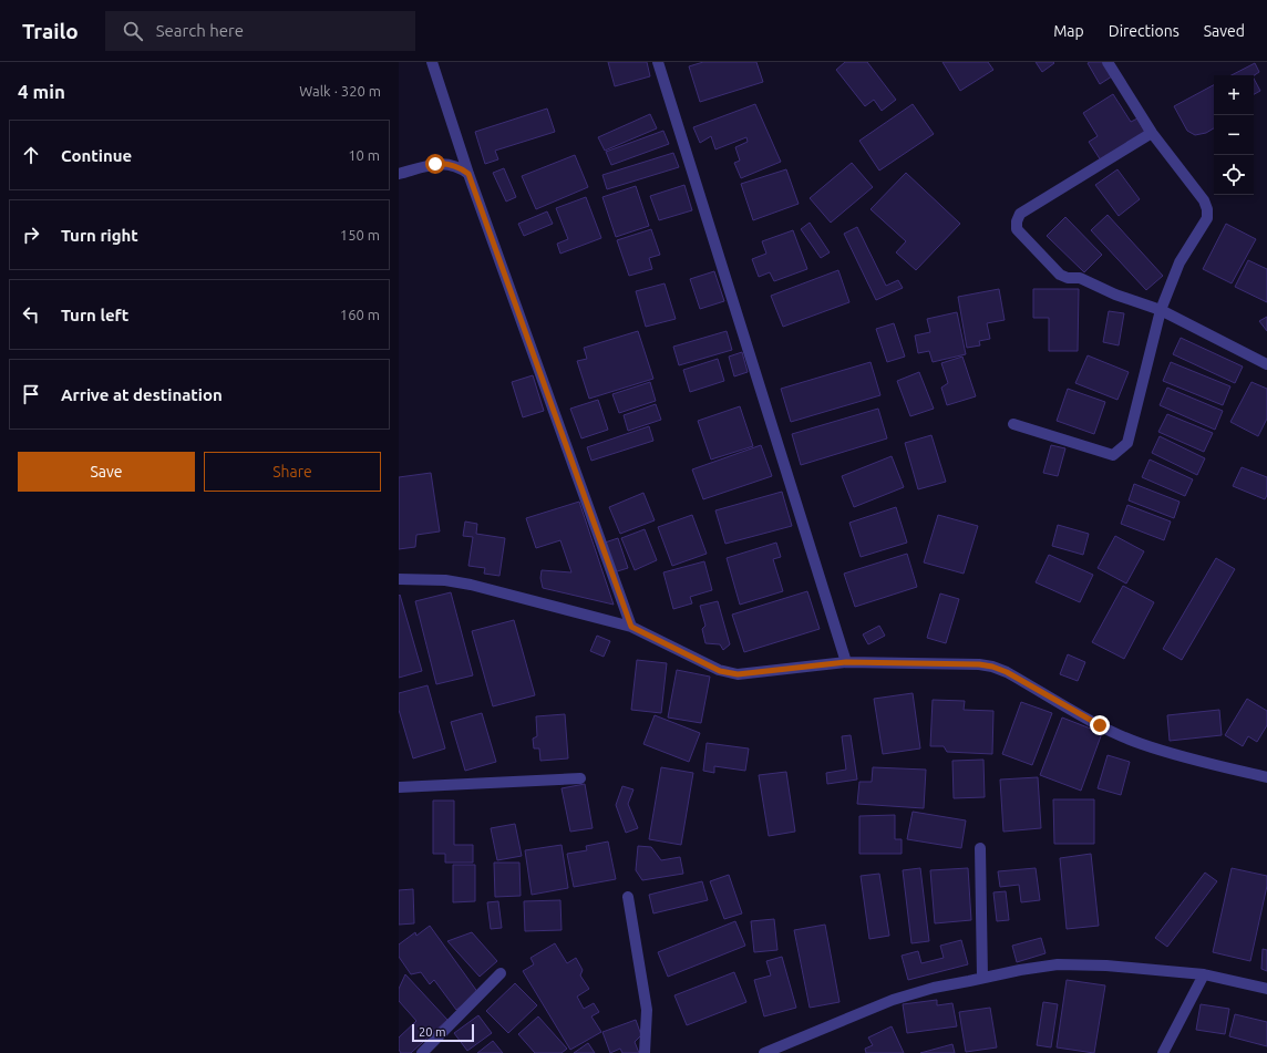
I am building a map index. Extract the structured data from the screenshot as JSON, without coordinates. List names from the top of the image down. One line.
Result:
{"scale_bar":"20 m","page":{"header":"Trailo","search":"Search here","nav":["Map","Directions","Saved"],"heading":["4 min","Walk · 320 m"],"map_buttons":["+","−"],"list":[["Continue","10 m"],["Turn right","150 m"],["Turn left","160 m"],"Arrive at destination"],"buttons":["Save","Share"],"scale":"20 m"}}
